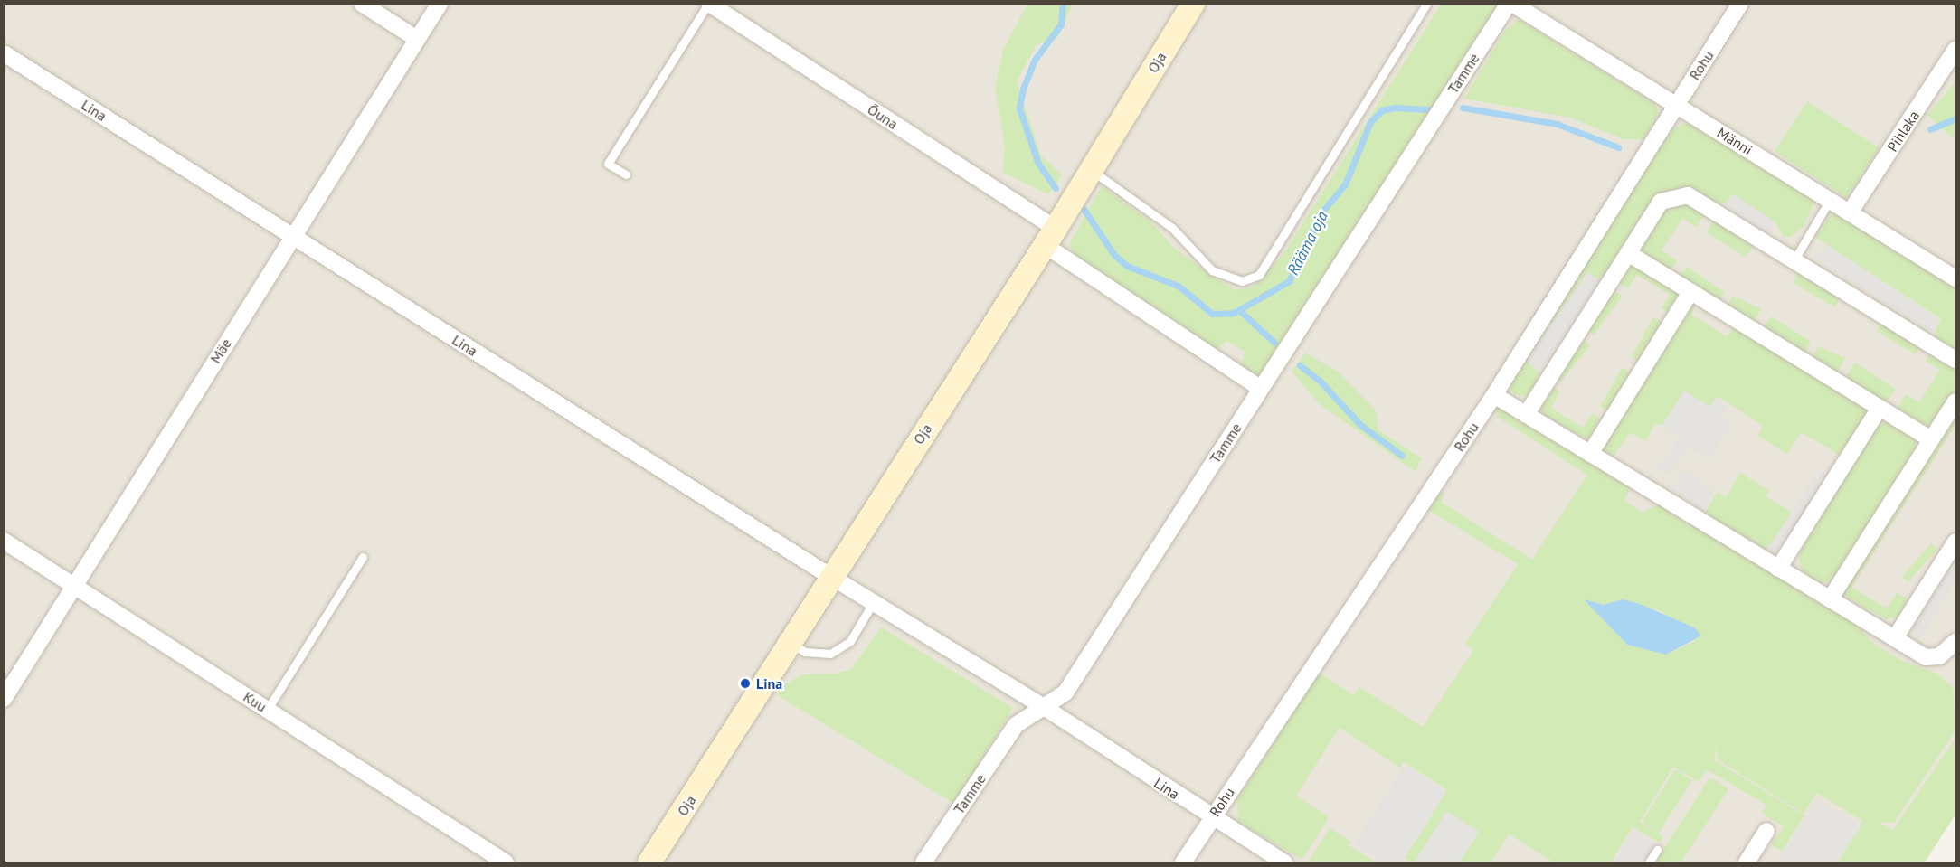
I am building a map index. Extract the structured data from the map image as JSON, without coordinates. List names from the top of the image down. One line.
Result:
{"streets":{"street":["Oja","Rohu","Tamme","Lina","Õuna","Pihlaka","Männi","Mäe","Kuu"]},"crossings":[["Oja","Lina"],["Oja","Õuna"],["Rohu","Lina"],["Rohu","Männi"],["Tamme","Lina"],["Tamme","Õuna"],["Tamme","Männi"],["Lina","Mäe"],["Pihlaka","Männi"],["Mäe","Kuu"]],"water":["Rääma oja"],"places":["Lina"]}
